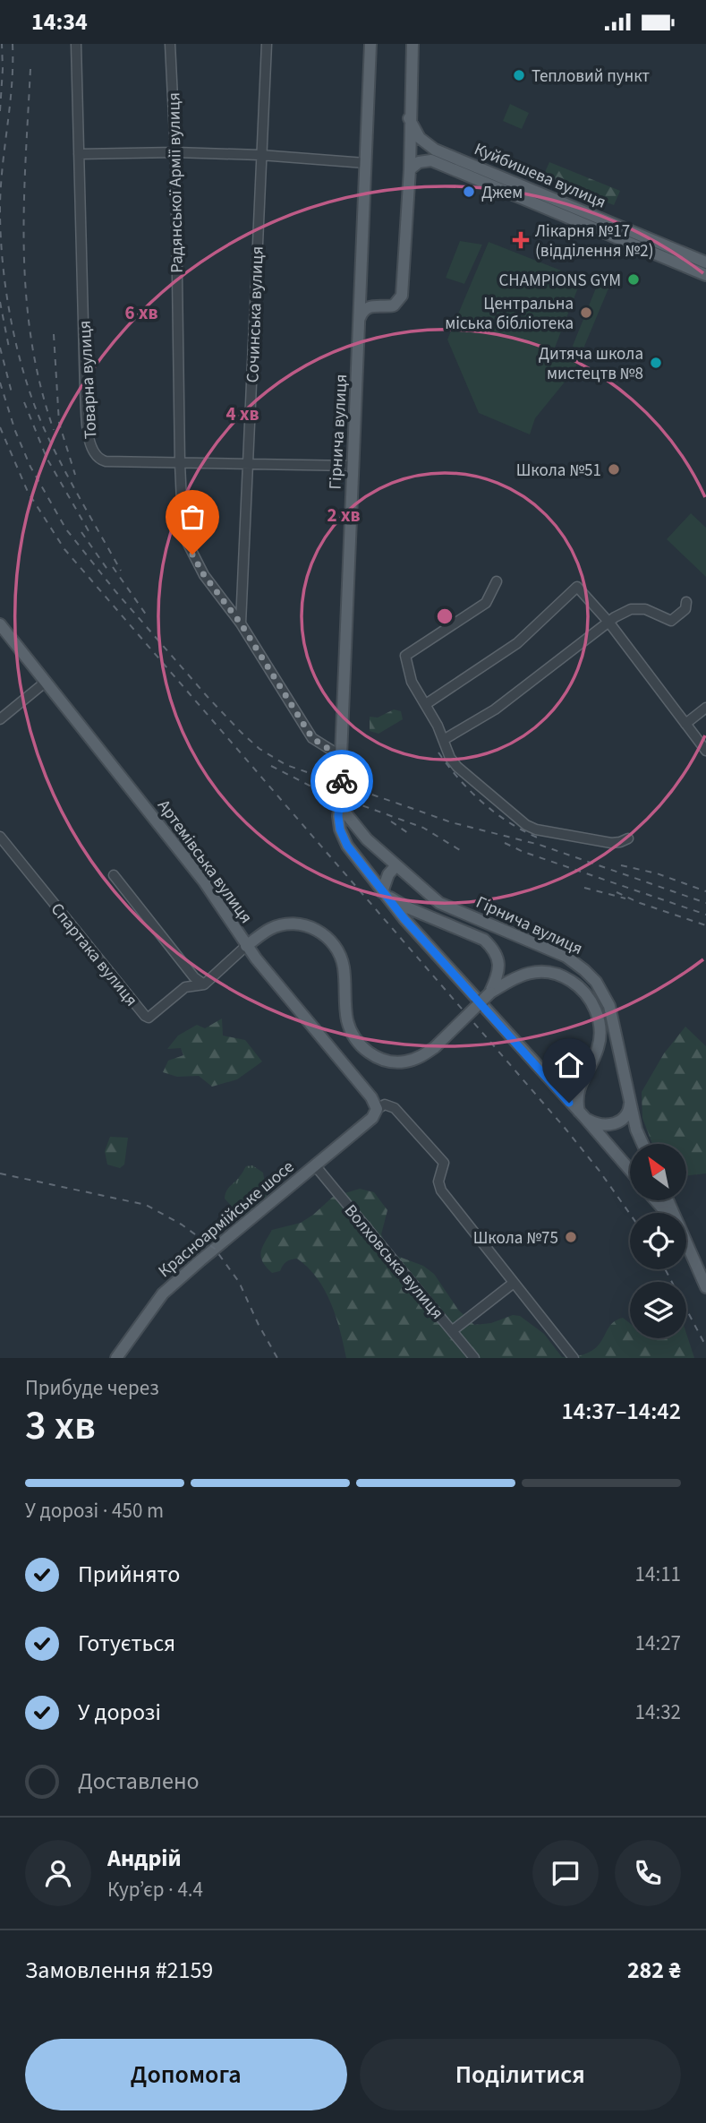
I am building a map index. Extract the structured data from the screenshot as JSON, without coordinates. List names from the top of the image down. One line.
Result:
{"streets":{"main road":["Куйбишева вулиця","Гірнича вулиця","Артемівська вулиця","Красноармійське шосе"],"street":["Радянської Армії вулиця","Сочинська вулиця","Товарна вулиця","Спартака вулиця","Волховська вулиця"]},"crossings":[["Радянської Армії вулиця","Сочинська вулиця"],["Радянської Армії вулиця","Товарна вулиця"],["Радянської Армії вулиця","Гірнича вулиця"],["Сочинська вулиця","Товарна вулиця"],["Товарна вулиця","Гірнича вулиця"],["Артемівська вулиця","Спартака вулиця"],["Артемівська вулиця","Красноармійське шосе"],["Красноармійське шосе","Волховська вулиця"]],"places":{"other":["Тепловий пункт","Джем","CHAMPIONS GYM","Центральна міська бібліотека","Дитяча школа мистецтв №8","Школа №51","Школа №75"],"health":["Лікарня №17 (відділення №2)"]},"north":"top left","page":{"status":"14:34","heading":["3 хв","Прибуде через","14:37–14:42"],"panel":["Андрій","Кур’єр · 4.4","Замовлення #2159","282 ₴"],"bar":"У дорозі · 450 m","list":[["Прийнято","14:11"],["Готується","14:27"],["У дорозі","14:32"],"Доставлено"],"buttons":["Допомога","Поділитися"]},"rings":["6 хв","4 хв","2 хв"]}
